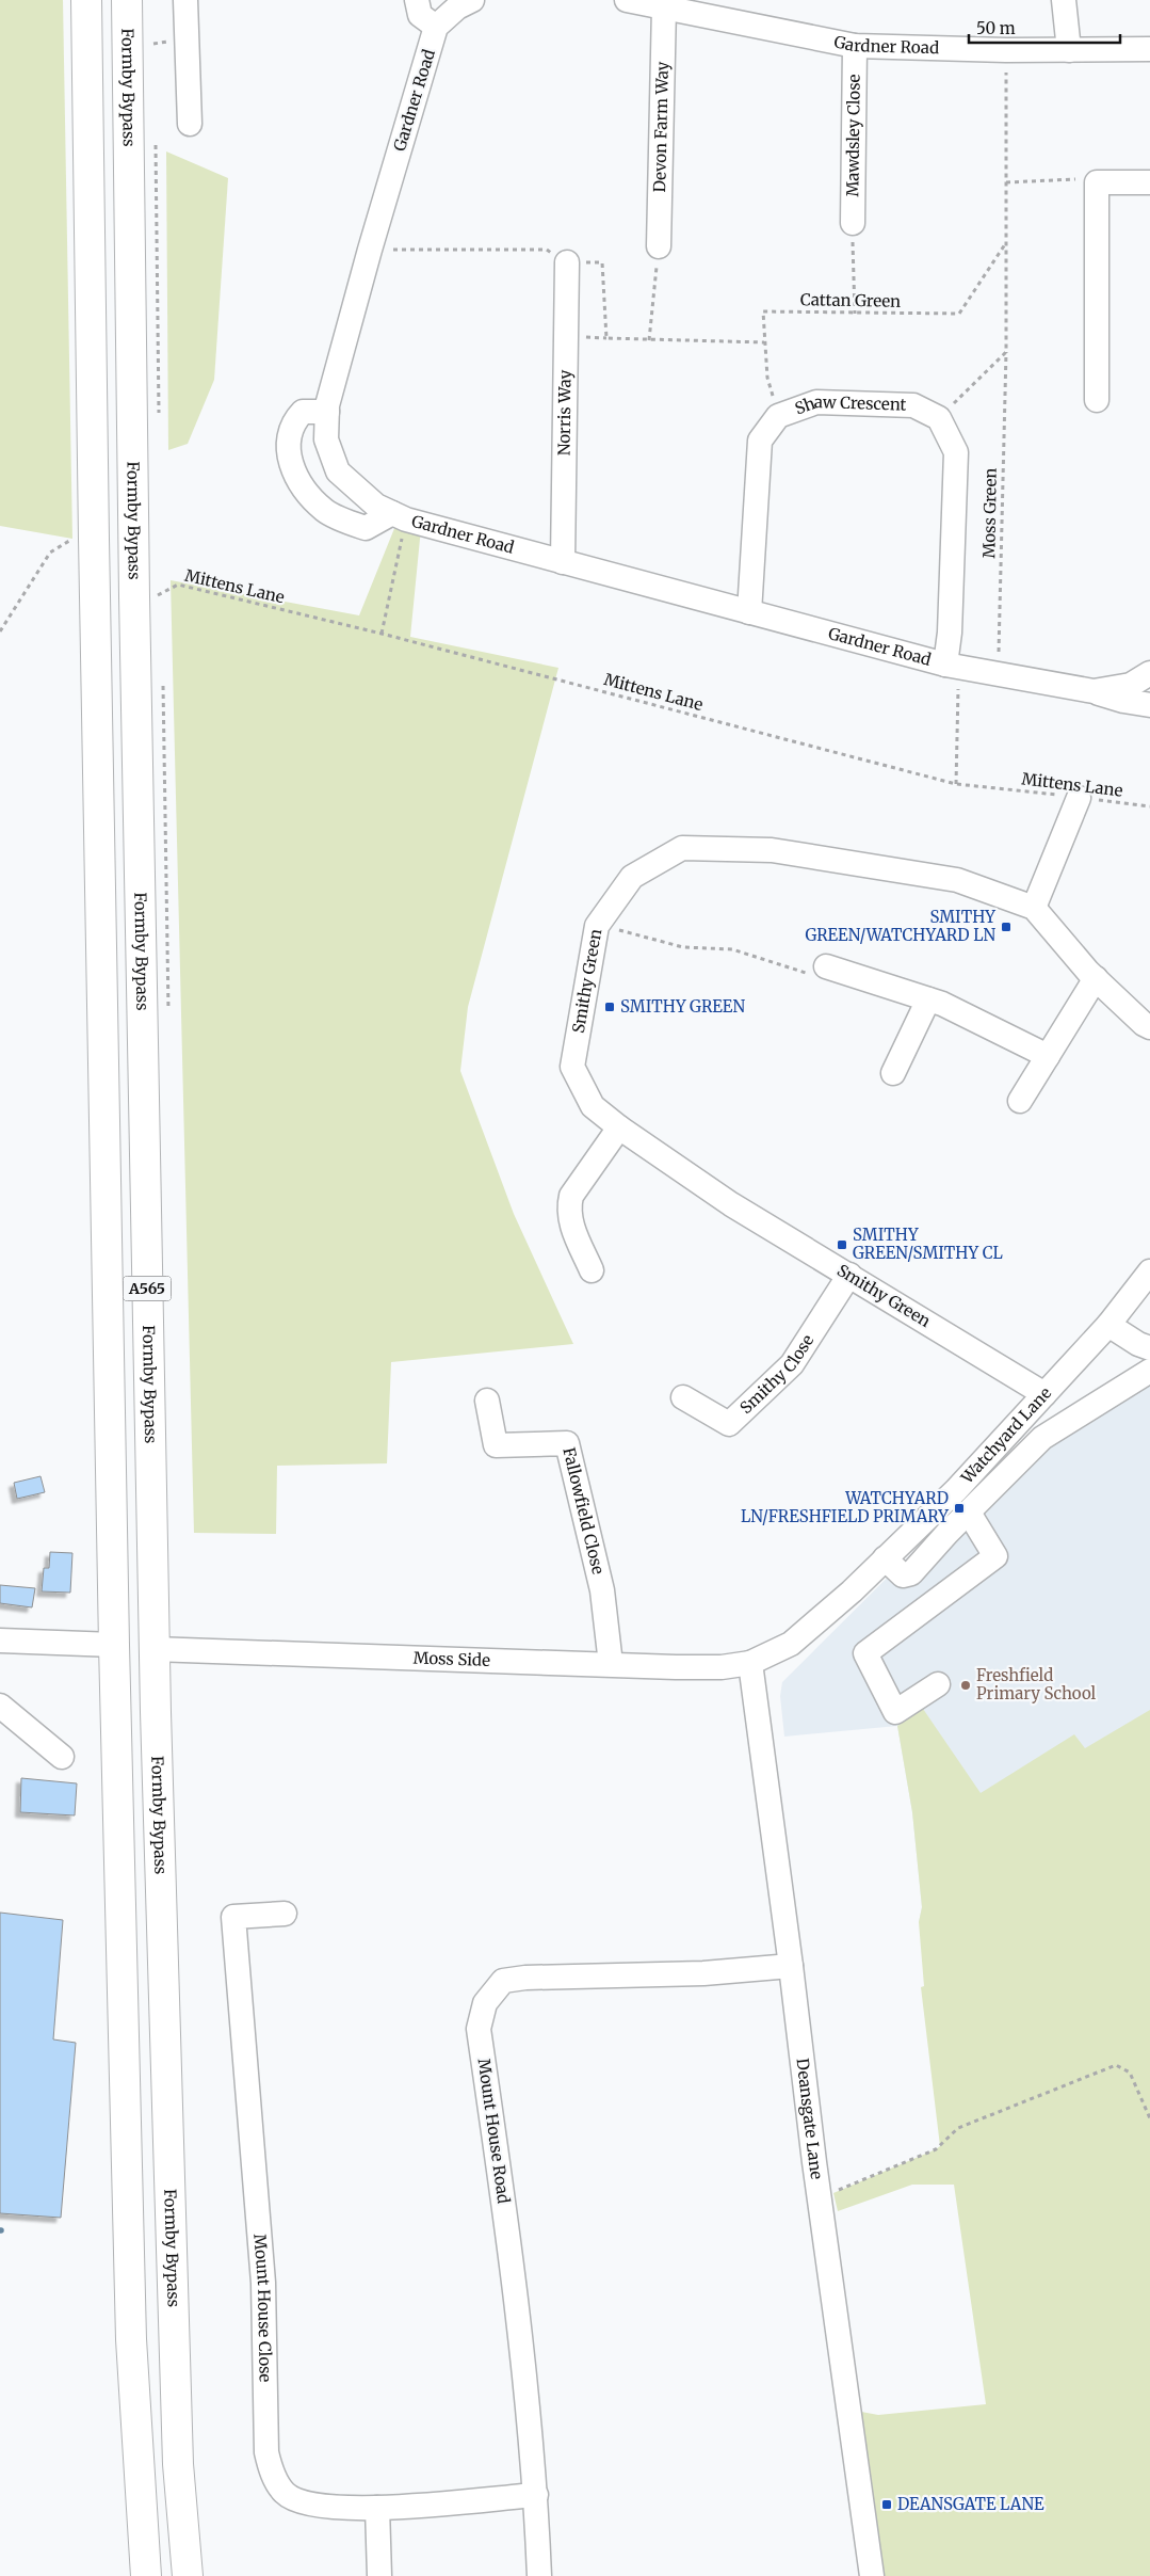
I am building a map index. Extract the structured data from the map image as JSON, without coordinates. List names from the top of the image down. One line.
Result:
{"streets":{"highway":["Formby Bypass","A565"],"street":["Gardner Road","Devon Farm Way","Mawdsley Close","Shaw Crescent","Norris Way","Smithy Green","Smithy Close","Watchyard Lane","Fallowfield Close","Moss Side","Deansgate Lane","Mount House Road","Mount House Close"],"path":["Cattan Green","Moss Green","Mittens Lane"]},"crossings":[["Gardner Road","Devon Farm Way"],["Gardner Road","Mawdsley Close"],["Gardner Road","Shaw Crescent"],["Gardner Road","Norris Way"],["Gardner Road","Moss Green"],["Formby Bypass","Moss Side"],["Cattan Green","Shaw Crescent"],["Cattan Green","Moss Green"],["Smithy Green","Smithy Close"],["Smithy Green","Watchyard Lane"],["Watchyard Lane","Moss Side"],["Watchyard Lane","Deansgate Lane"],["Fallowfield Close","Moss Side"],["Moss Side","Deansgate Lane"],["Deansgate Lane","Mount House Road"],["Mount House Road","Mount House Close"]],"places":{"transit":["SMITHY GREEN/WATCHYARD LN","SMITHY GREEN","SMITHY GREEN/SMITHY CL","WATCHYARD LN/FRESHFIELD PRIMARY","DEANSGATE LANE"],"other":["Freshfield Primary School"]},"scale_bar":"50 m"}
